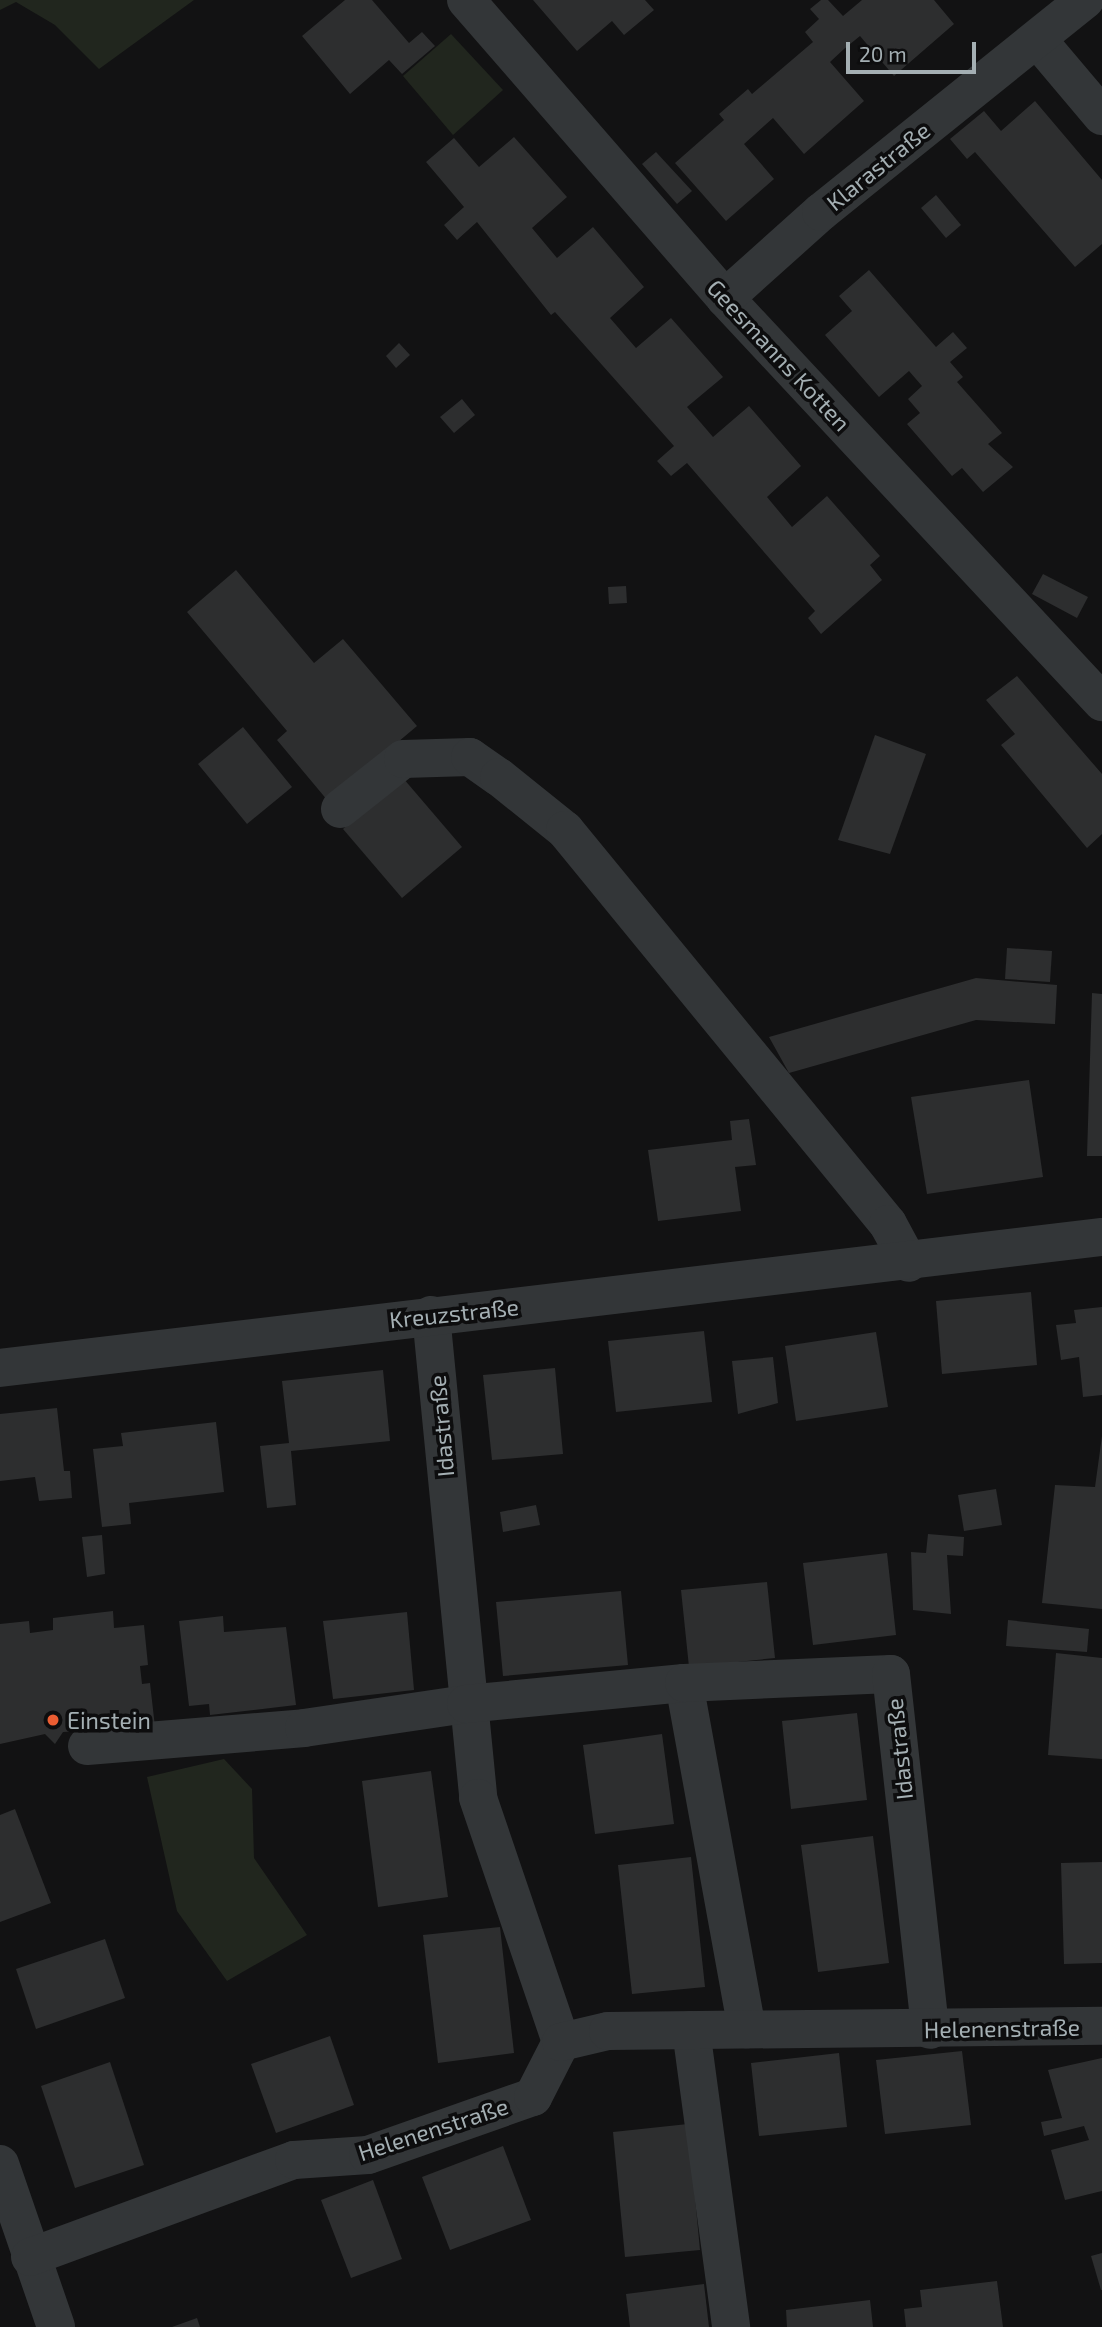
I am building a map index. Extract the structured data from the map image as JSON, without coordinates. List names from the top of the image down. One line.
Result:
{"streets":{"street":["Klarastraße","Geesmanns Kotten","Kreuzstraße","Idastraße","Helenenstraße"]},"crossings":[["Klarastraße","Geesmanns Kotten"],["Kreuzstraße","Idastraße"],["Idastraße","Helenenstraße"]],"places":["Einstein"],"scale_bar":"20 m"}
